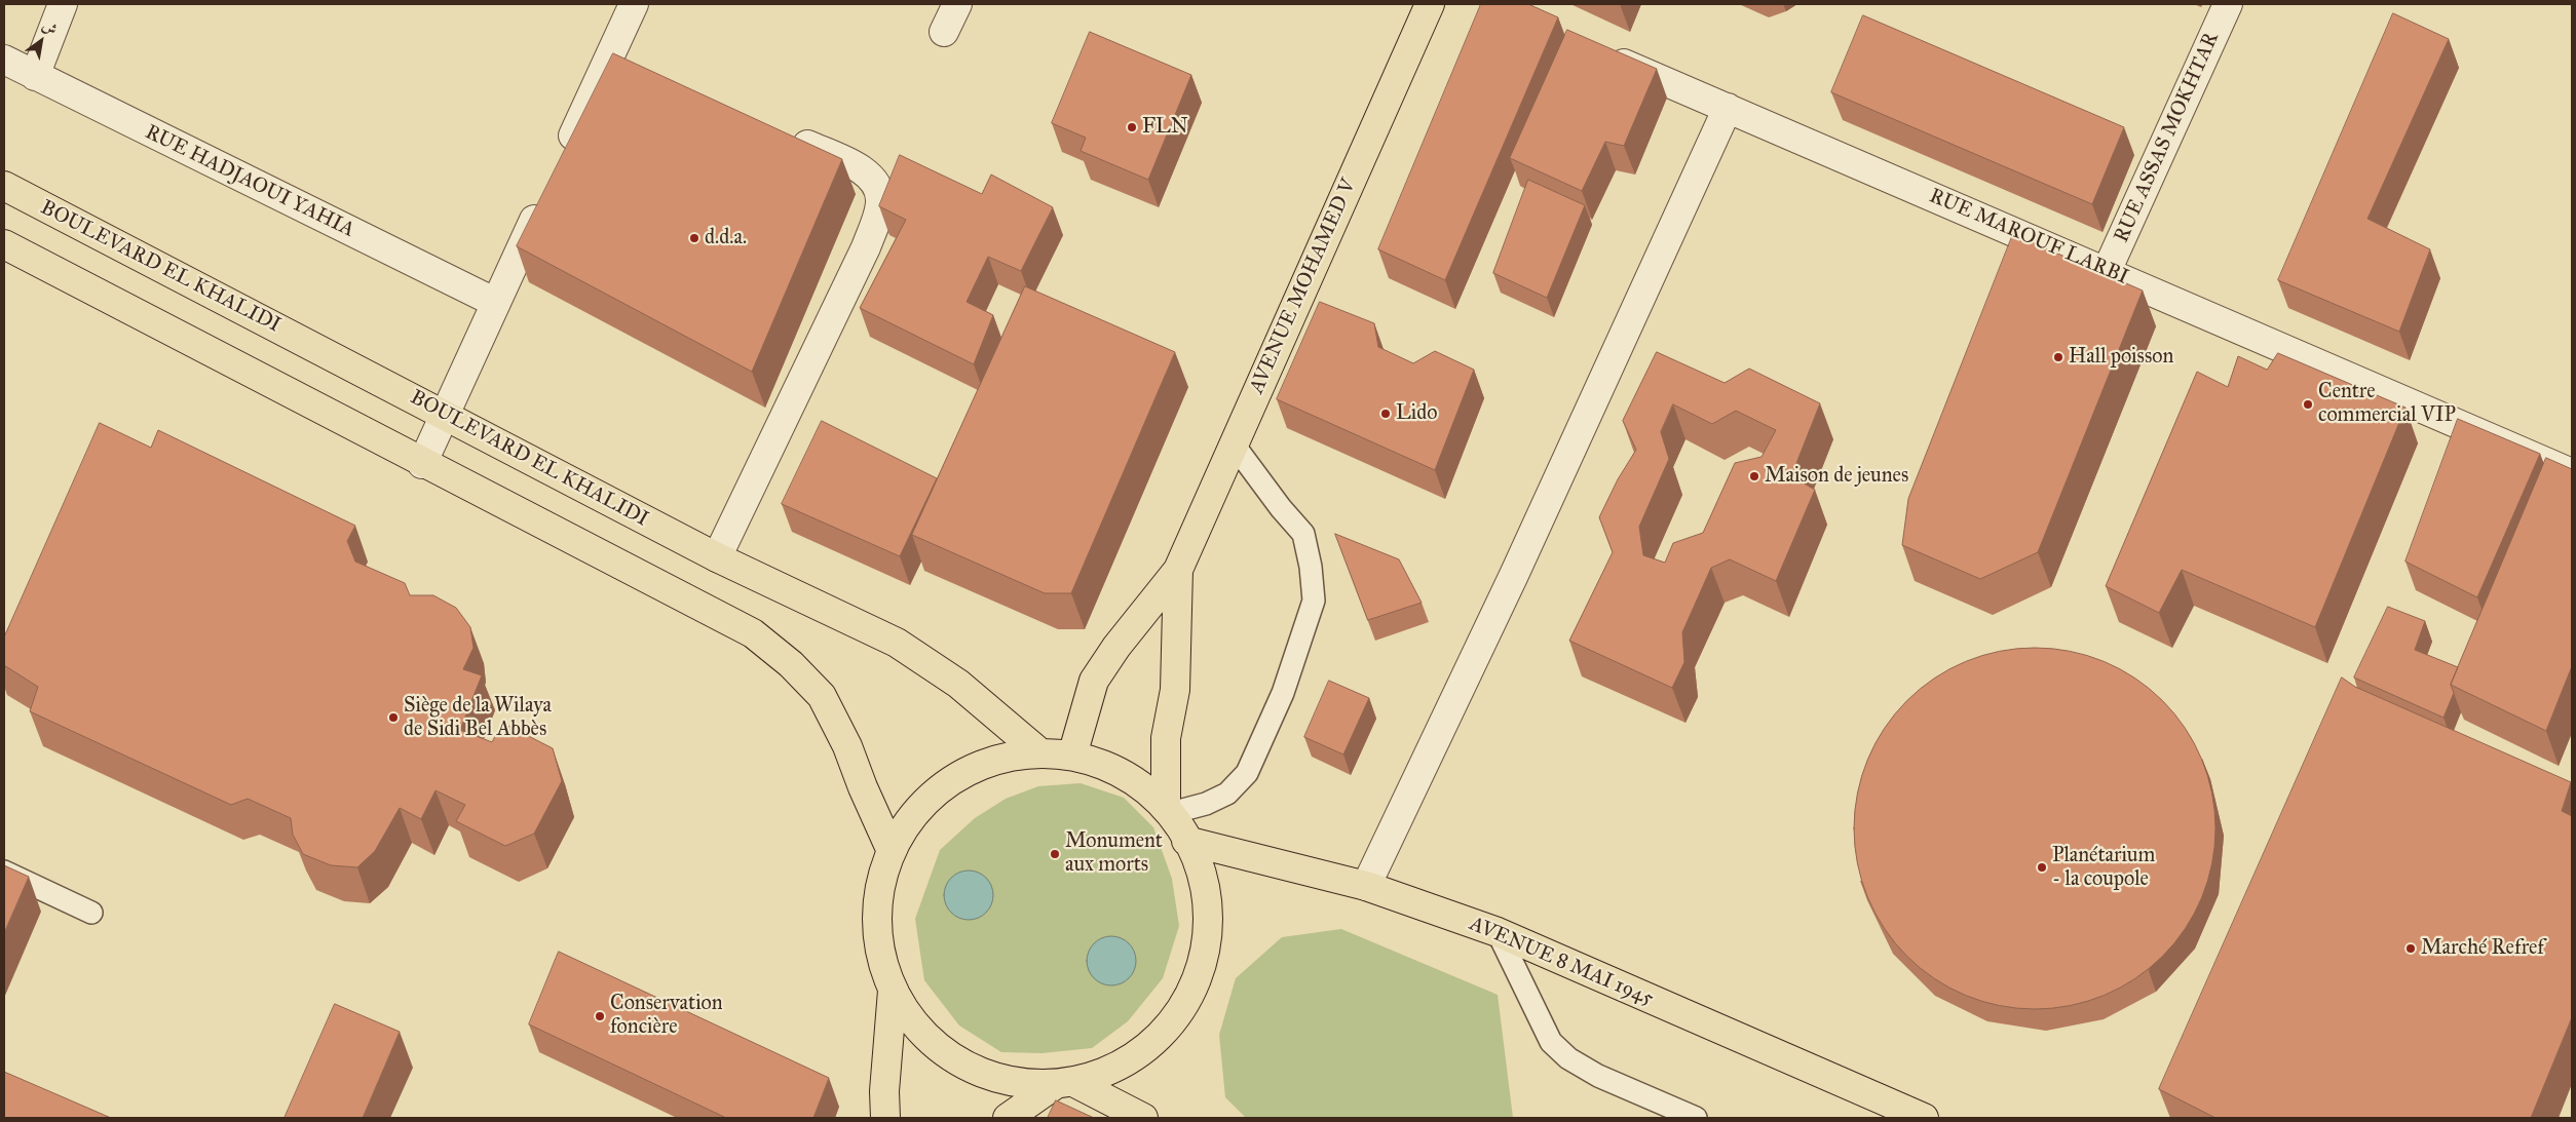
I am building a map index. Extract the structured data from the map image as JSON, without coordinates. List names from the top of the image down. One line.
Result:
{"streets":{"main road":["BOULEVARD EL KHALIDI","AVENUE MOHAMED V","AVENUE 8 MAI 1945"],"street":["RUE ASSAS MOKHTAR","RUE HADJAOUI YAHIA","RUE MAROUF LARBI"]},"crossings":[["RUE ASSAS MOKHTAR","RUE MAROUF LARBI"]],"places":["FLN","d.d.a.","Hall poisson","Centre commercial VIP","Lido","Maison de jeunes","Siège de la Wilaya de Sidi Bel Abbès","Monument aux morts","Planétarium - la coupole","Marché Refref","Conservation foncière"],"north":"top right"}
